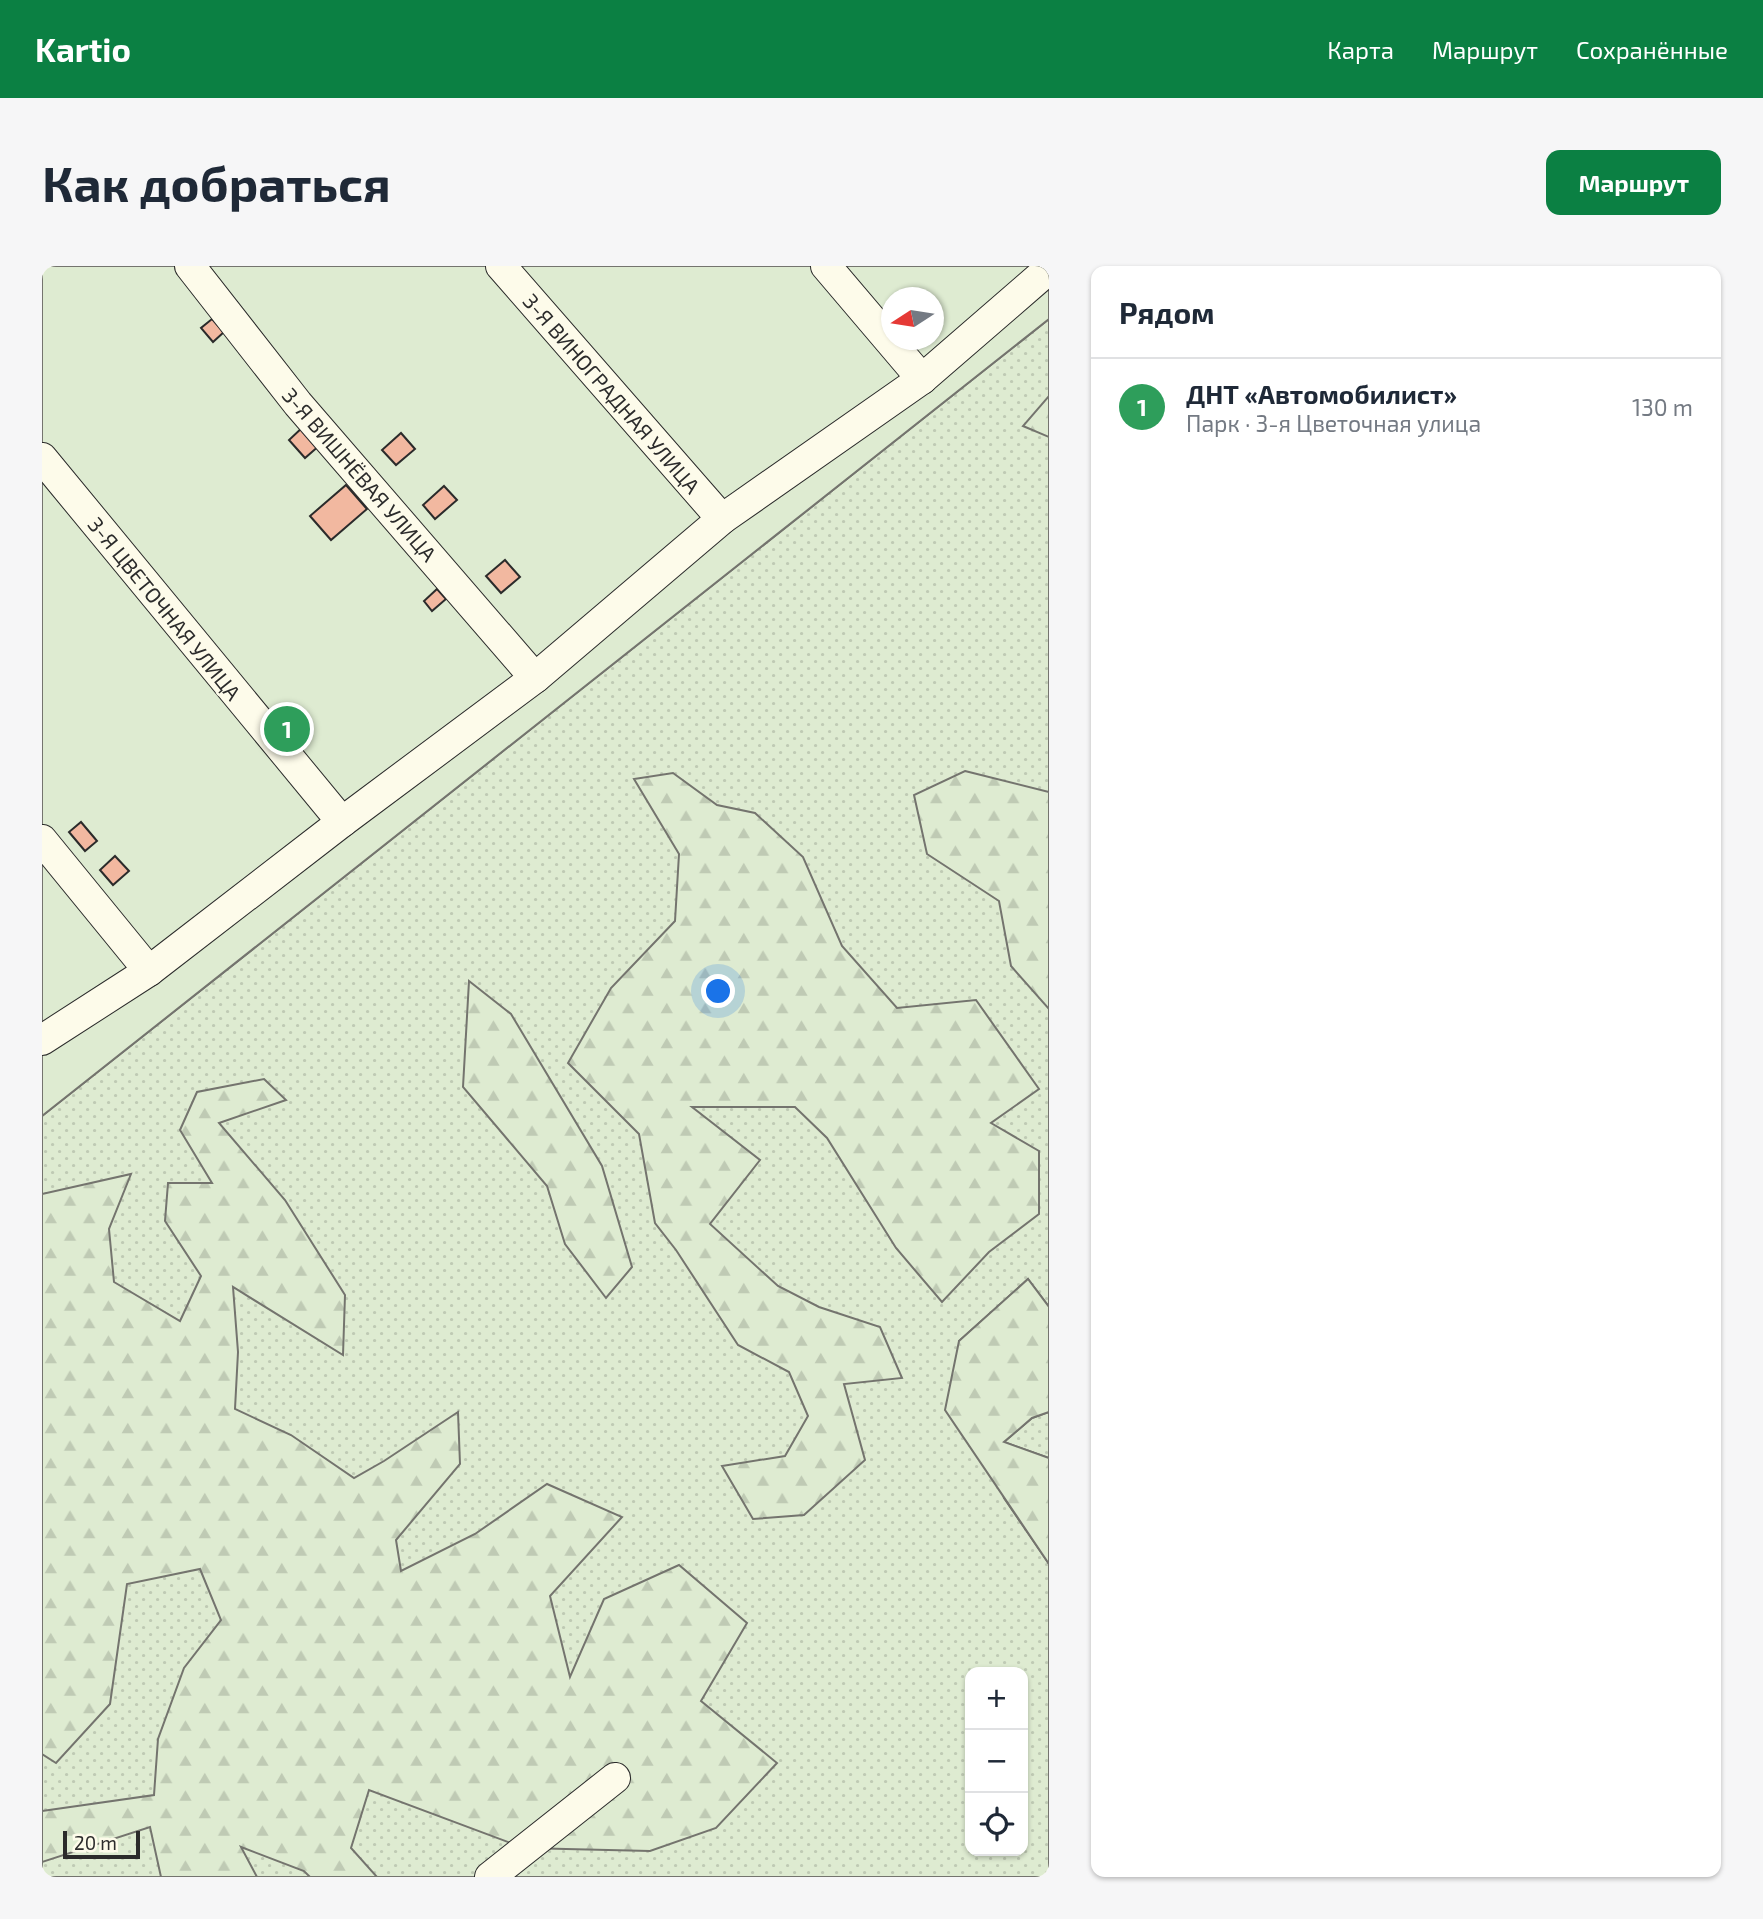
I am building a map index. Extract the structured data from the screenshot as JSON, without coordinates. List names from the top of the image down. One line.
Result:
{"streets":{"street":["3-Я ВИНОГРАДНАЯ УЛИЦА","3-Я ВИШНЁВАЯ УЛИЦА","3-Я ЦВЕТОЧНАЯ УЛИЦА"]},"scale_bar":"20 m","north":"left","page":{"header":"Kartio","nav":["Карта","Маршрут","Сохранённые"],"buttons":"Маршрут","title":"Как добраться","heading":"Рядом","list":[{"mark":"1","name":"ДНТ «Автомобилист»","note":"Парк · 3-я Цветочная улица","value":"130 m"}],"pins":"1","map_buttons":["+","−"],"scale":"20 m"}}
